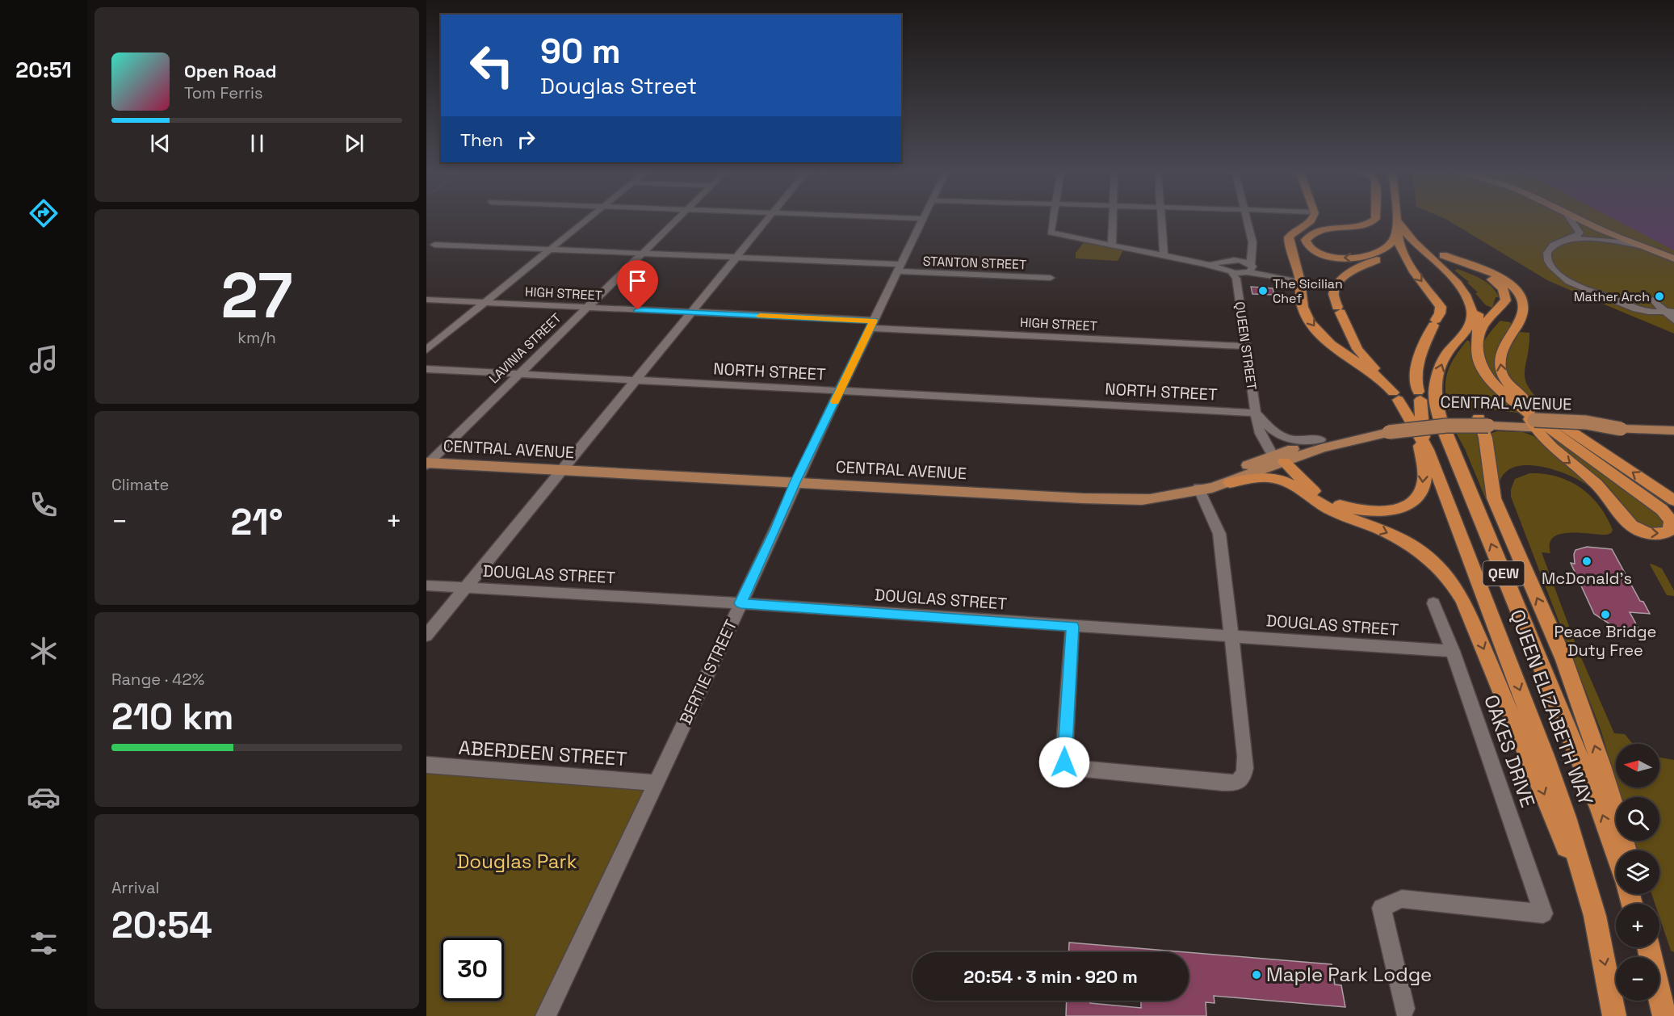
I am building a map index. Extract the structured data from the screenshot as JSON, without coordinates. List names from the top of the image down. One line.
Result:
{"streets":{"highway":["QEW","QUEEN ELIZABETH WAY"],"main road":["CENTRAL AVENUE"],"street":["STANTON STREET","HIGH STREET","QUEEN STREET","LAVINIA STREET","NORTH STREET","DOUGLAS STREET","BERTIE STREET","OAKES DRIVE","ABERDEEN STREET"]},"crossings":[["STANTON STREET","LAVINIA STREET"],["STANTON STREET","BERTIE STREET"],["HIGH STREET","QUEEN STREET"],["HIGH STREET","LAVINIA STREET"],["HIGH STREET","BERTIE STREET"],["QUEEN STREET","NORTH STREET"],["QUEEN STREET","CENTRAL AVENUE"],["LAVINIA STREET","NORTH STREET"],["LAVINIA STREET","CENTRAL AVENUE"],["NORTH STREET","BERTIE STREET"],["CENTRAL AVENUE","BERTIE STREET"],["QEW","QUEEN ELIZABETH WAY"],["DOUGLAS STREET","BERTIE STREET"],["DOUGLAS STREET","OAKES DRIVE"],["BERTIE STREET","ABERDEEN STREET"]],"parks":["Douglas Park"],"places":["The Sicilian Chef","Mather Arch","McDonald's","Peace Bridge Duty Free","Maple Park Lodge"],"north":"left","page":{"tabs":"20:51","turn":["90 m","Douglas Street"],"song":["Open Road","Tom Ferris"],"then":"Then","tile":[["27","km/h"],"Climate",["Range · 42%","210 km"],["Arrival","20:54"]],"heat":["−","21°","+"],"map_buttons":["+","−"],"limit":"30","trip":"20:54 · 3 min · 920 m"}}
